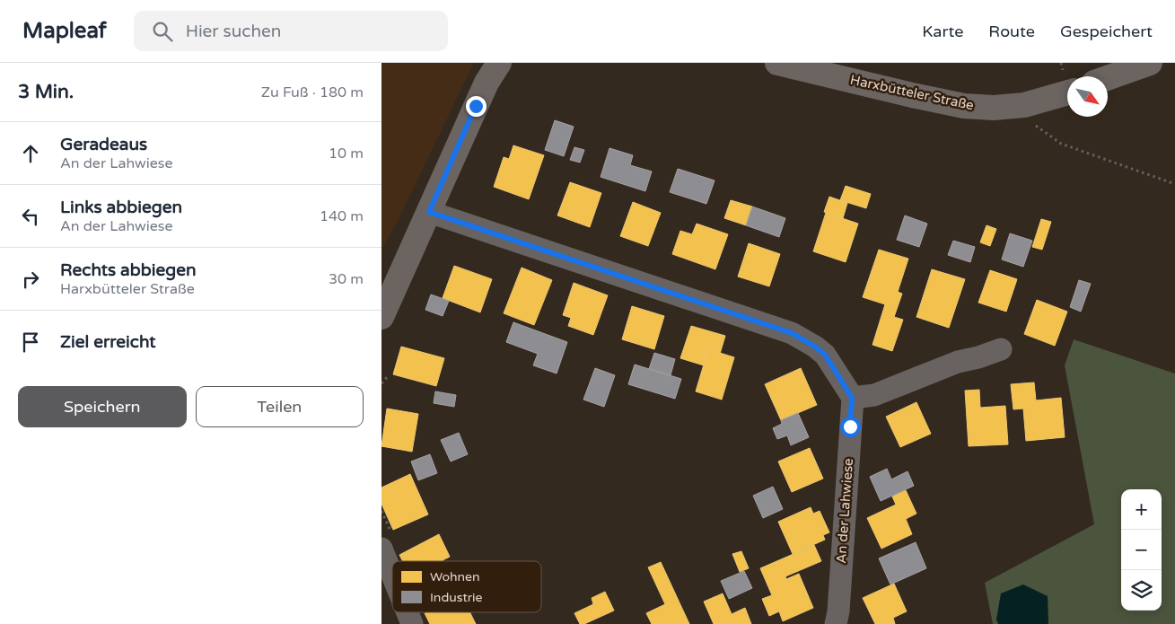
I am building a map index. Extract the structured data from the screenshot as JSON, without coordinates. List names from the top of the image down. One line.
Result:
{"streets":{"street":["Harxbütteler Straße","An der Lahwiese"]},"legend":["Wohnen","Industrie"],"north":"bottom right","page":{"header":"Mapleaf","search":"Hier suchen","nav":["Karte","Route","Gespeichert"],"heading":["3 Min.","Zu Fuß · 180 m"],"list":[["Geradeaus","An der Lahwiese","10 m"],["Links abbiegen","An der Lahwiese","140 m"],["Rechts abbiegen","Harxbütteler Straße","30 m"],"Ziel erreicht"],"buttons":["Speichern","Teilen"],"map_buttons":["+","−"]}}
